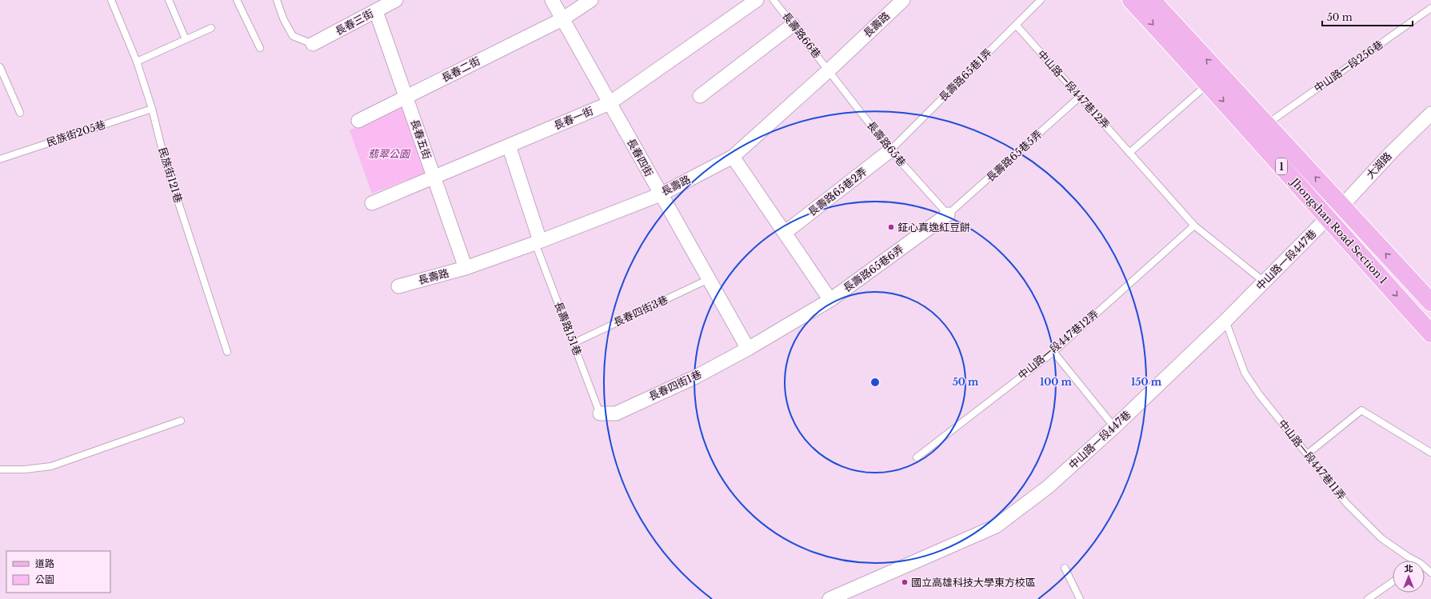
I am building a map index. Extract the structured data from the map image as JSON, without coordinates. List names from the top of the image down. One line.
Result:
{"streets":{"main road":["1","Jhongshan Road Section 1"],"street":["長春三街","長壽路","長春二街","長春一街","長春五街","長春四街","大湖路","長壽路65巷2弄","中山路一段447巷","長壽路65巷6弄","長春四街1巷"],"lane":["長壽路66巷","中山路一段256巷","長壽路65巷1弄","中山路一段447巷12弄","民族街205巷","長壽路65巷","長壽路65巷5弄","民族街121巷","長春四街3巷","長壽路151巷","中山路一段447巷11弄"]},"crossings":[["長春三街","長春五街"],["長壽路","長壽路66巷"],["長壽路","長春五街"],["長壽路","長壽路65巷"],["長壽路","長春四街"],["長壽路","長壽路151巷"],["長壽路66巷","長壽路65巷"],["中山路一段256巷","Jhongshan Road Section 1"],["長春二街","長春五街"],["長春二街","長春四街"],["長壽路65巷1弄","中山路一段447巷12弄"],["長壽路65巷1弄","長壽路65巷"],["長壽路65巷1弄","長壽路65巷2弄"],["中山路一段447巷12弄","長壽路65巷5弄"],["中山路一段447巷12弄","中山路一段447巷"],["長春一街","長春五街"],["長春一街","長春四街"],["民族街205巷","民族街121巷"],["長壽路65巷","長壽路65巷5弄"],["長壽路65巷","長壽路65巷2弄"],["長壽路65巷","長壽路65巷6弄"],["長壽路65巷5弄","長壽路65巷6弄"],["長春四街","長壽路65巷6弄"],["長春四街","長春四街3巷"],["長春四街","長春四街1巷"],["大湖路","Jhongshan Road Section 1"],["大湖路","中山路一段447巷"],["Jhongshan Road Section 1","中山路一段447巷"],["中山路一段447巷","中山路一段447巷11弄"],["長壽路65巷6弄","長春四街1巷"],["長春四街3巷","長壽路151巷"],["長壽路151巷","長春四街1巷"]],"parks":["翡翠公園"],"places":["鉦心真逸紅豆餅","國立高雄科技大學東方校區"],"legend":["道路","公園"],"scale_bar":"50 m","north":"top","rings":["50 m","100 m","150 m"]}
